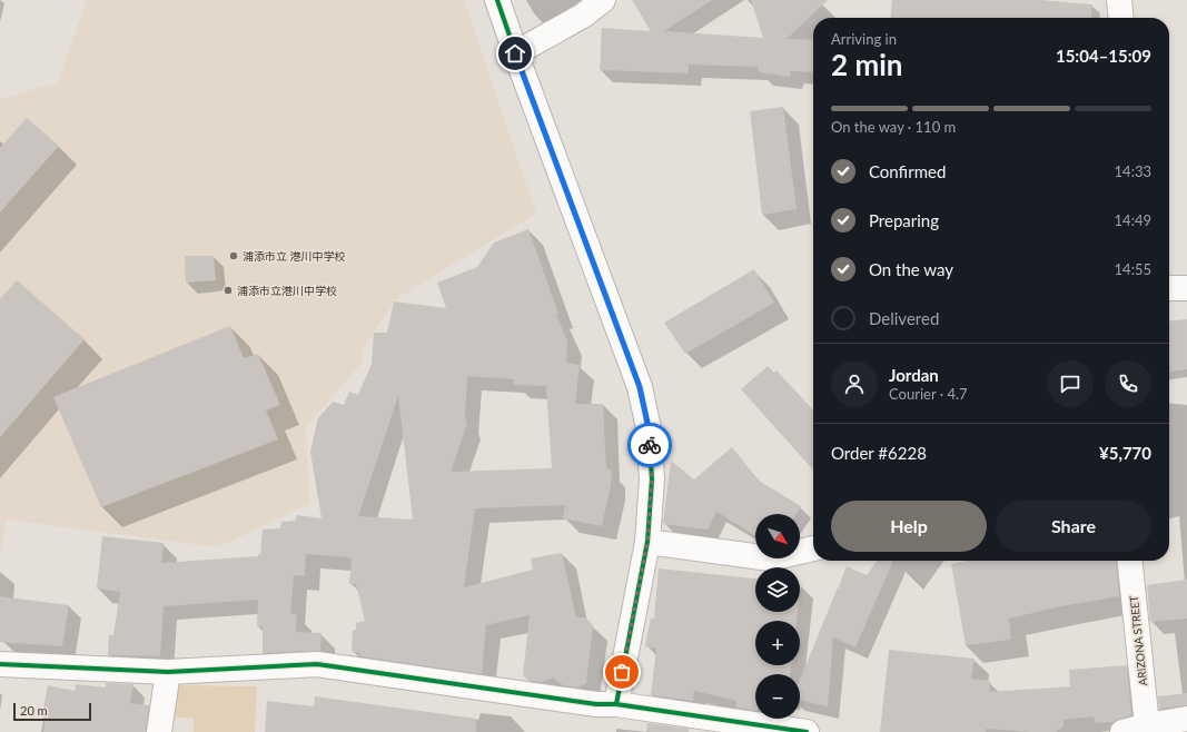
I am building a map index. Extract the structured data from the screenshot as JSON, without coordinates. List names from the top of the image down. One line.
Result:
{"streets":{"street":["ARIZONA STREET"]},"places":["浦添市立 港川中学校","浦添市立港川中学校"],"scale_bar":"20 m","north":"bottom right","page":{"heading":["2 min","Arriving in","15:04–15:09"],"panel":["Jordan","Courier · 4.7","Order #6228","¥5,770"],"bar":"On the way · 110 m","list":[["Confirmed","14:33"],["Preparing","14:49"],["On the way","14:55"],"Delivered"],"buttons":["Help","Share"],"map_buttons":["+","−"],"scale":"20 m"}}
